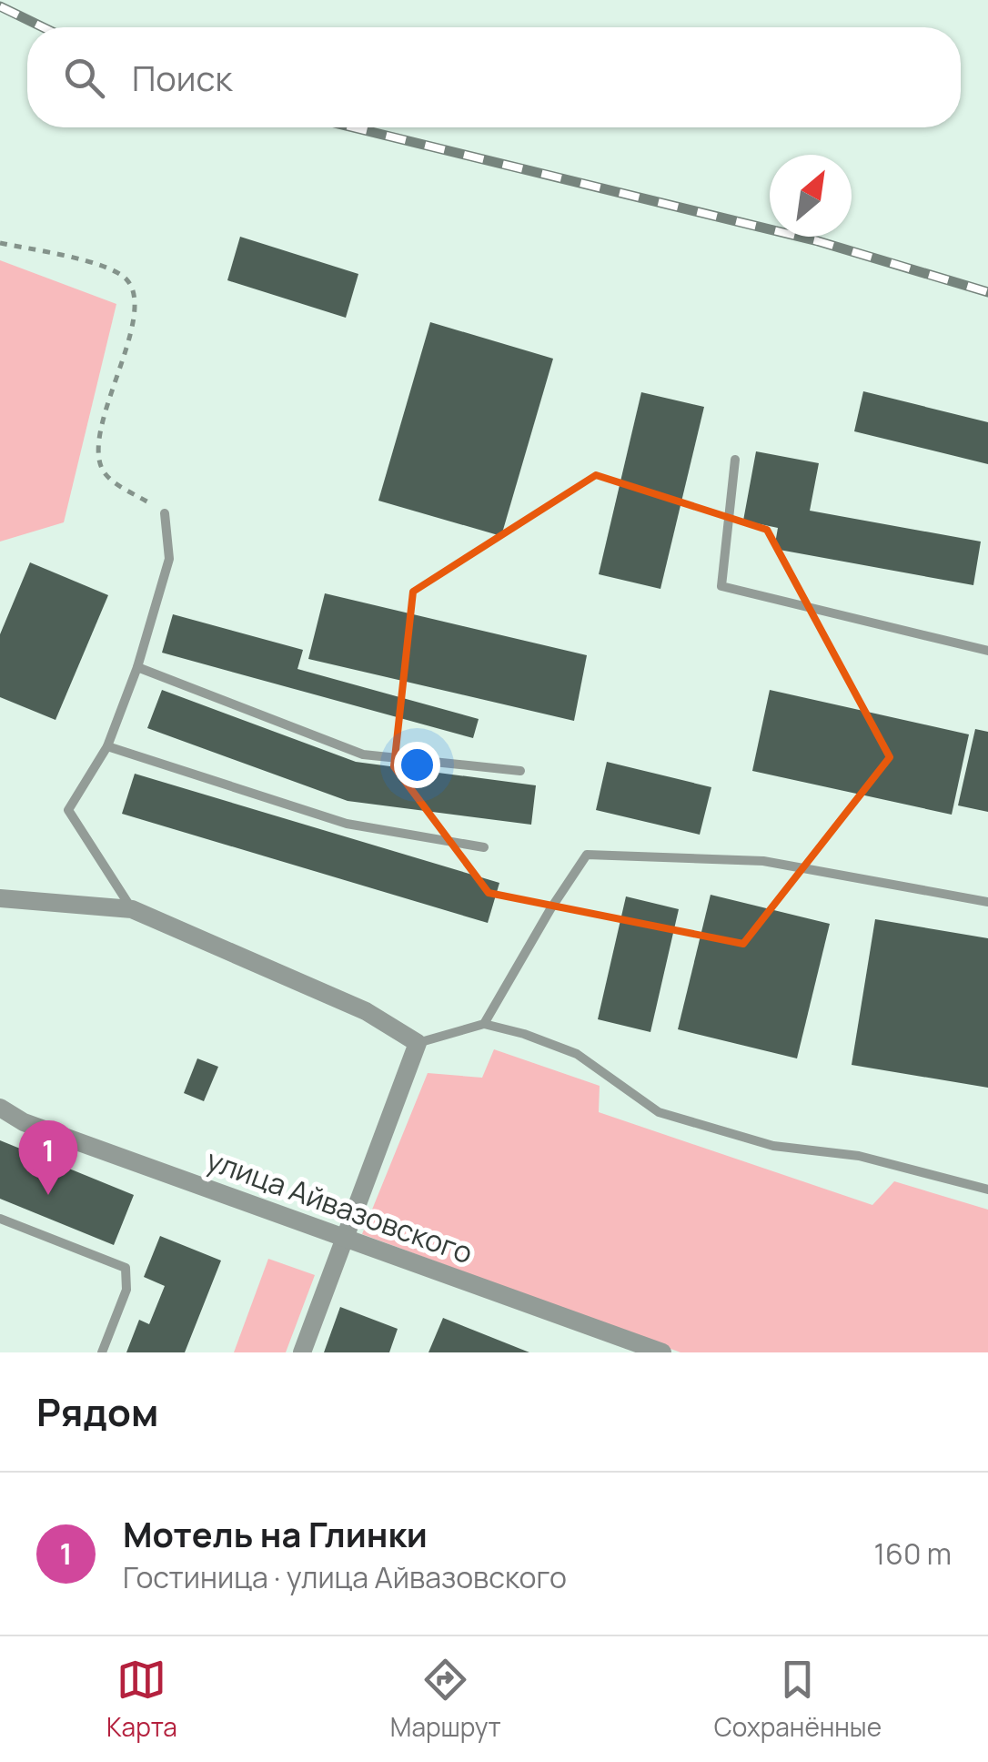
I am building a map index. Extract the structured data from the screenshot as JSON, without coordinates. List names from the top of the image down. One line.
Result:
{"streets":{"street":["улица Айвазовского"]},"north":"top right","page":{"search":"Поиск","pins":"1","heading":"Рядом","list":[{"mark":"1","name":"Мотель на Глинки","note":"Гостиница · улица Айвазовского","value":"160 m"}],"nav":["Карта","Маршрут","Сохранённые"]}}
